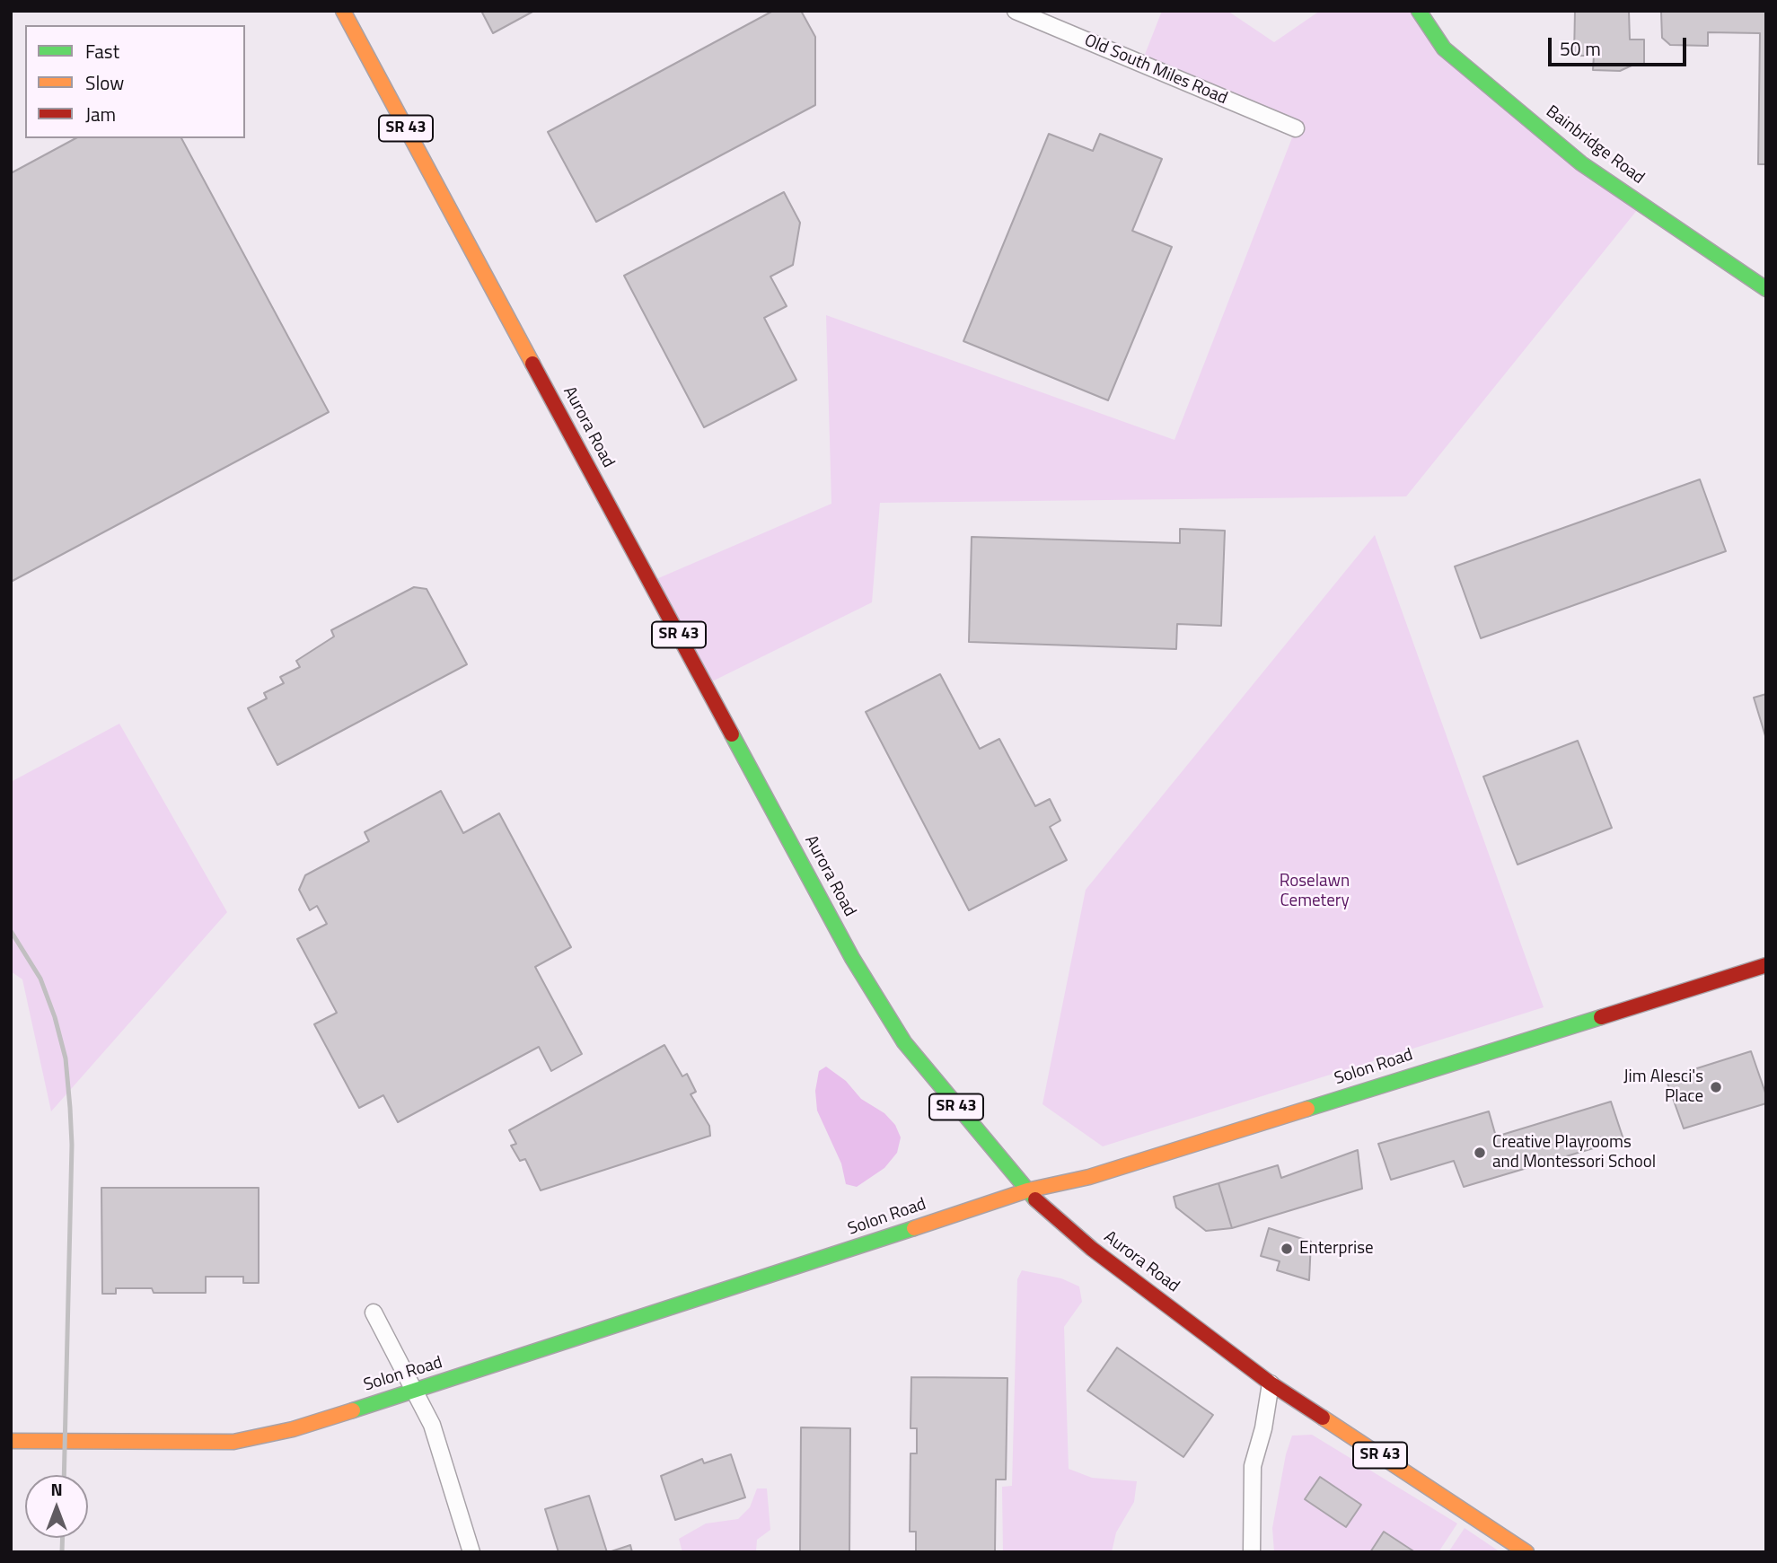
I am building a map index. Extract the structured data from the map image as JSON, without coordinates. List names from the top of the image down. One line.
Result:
{"streets":{"street":["Old South Miles Road","SR 43","Bainbridge Road","Aurora Road","Solon Road"]},"crossings":[["Aurora Road","Solon Road"]],"parks":["Roselawn Cemetery"],"places":["Jim Alesci's Place","Creative Playrooms and Montessori School","Enterprise"],"legend":["Fast","Slow","Jam"],"scale_bar":"50 m","north":"top"}
